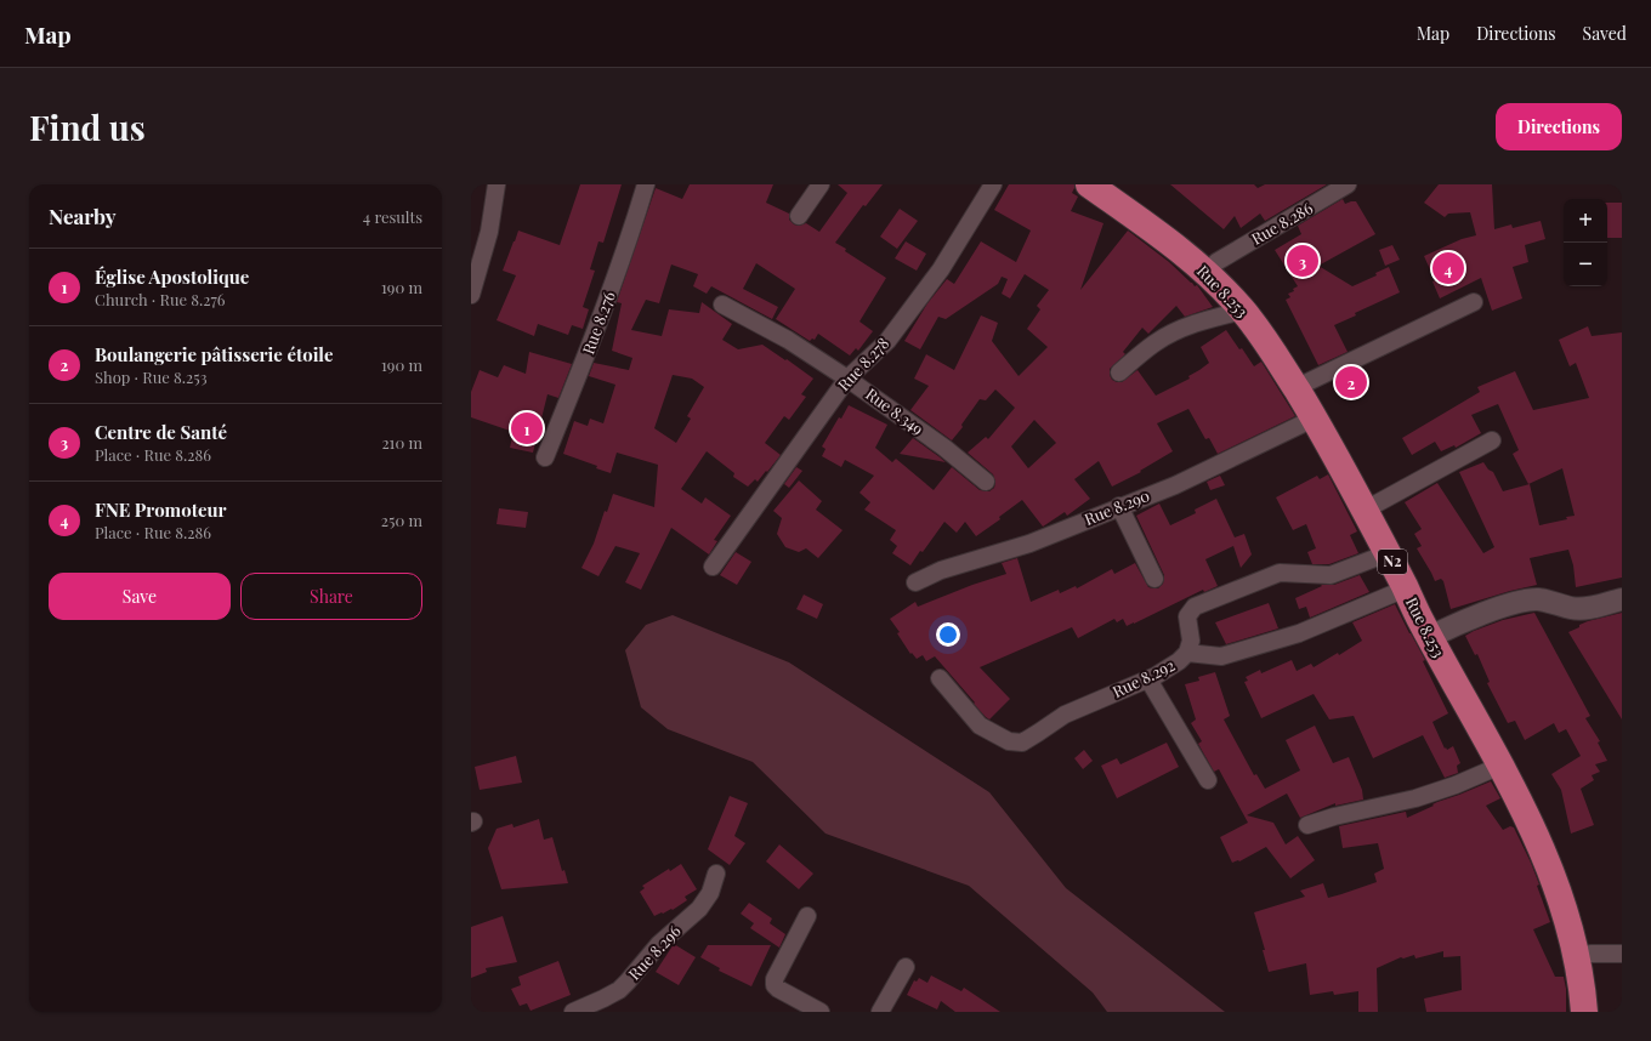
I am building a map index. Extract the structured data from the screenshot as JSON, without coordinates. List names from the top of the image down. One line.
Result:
{"streets":{"highway":["Rue 8.253","N2"],"street":["Rue 8.286","Rue 8.276","Rue 8.278","Rue 8.349","Rue 8.290","Rue 8.292","Rue 8.296"]},"crossings":[["Rue 8.286","Rue 8.253"],["Rue 8.253","Rue 8.290"],["Rue 8.253","Rue 8.292"],["Rue 8.278","Rue 8.349"]],"page":{"header":"Map","nav":["Map","Directions","Saved"],"buttons":["Directions",["Save","Share"]],"title":"Find us","heading":["Nearby","4 results"],"map_buttons":["+","−"],"pins":["3","4","2","1"],"list":[{"mark":"1","name":"Église Apostolique","note":"Church · Rue 8.276","value":"190 m"},{"mark":"2","name":"Boulangerie pâtisserie étoile","note":"Shop · Rue 8.253","value":"190 m"},{"mark":"3","name":"Centre de Santé","note":"Place · Rue 8.286","value":"210 m"},{"mark":"4","name":"FNE Promoteur","note":"Place · Rue 8.286","value":"250 m"}]}}
